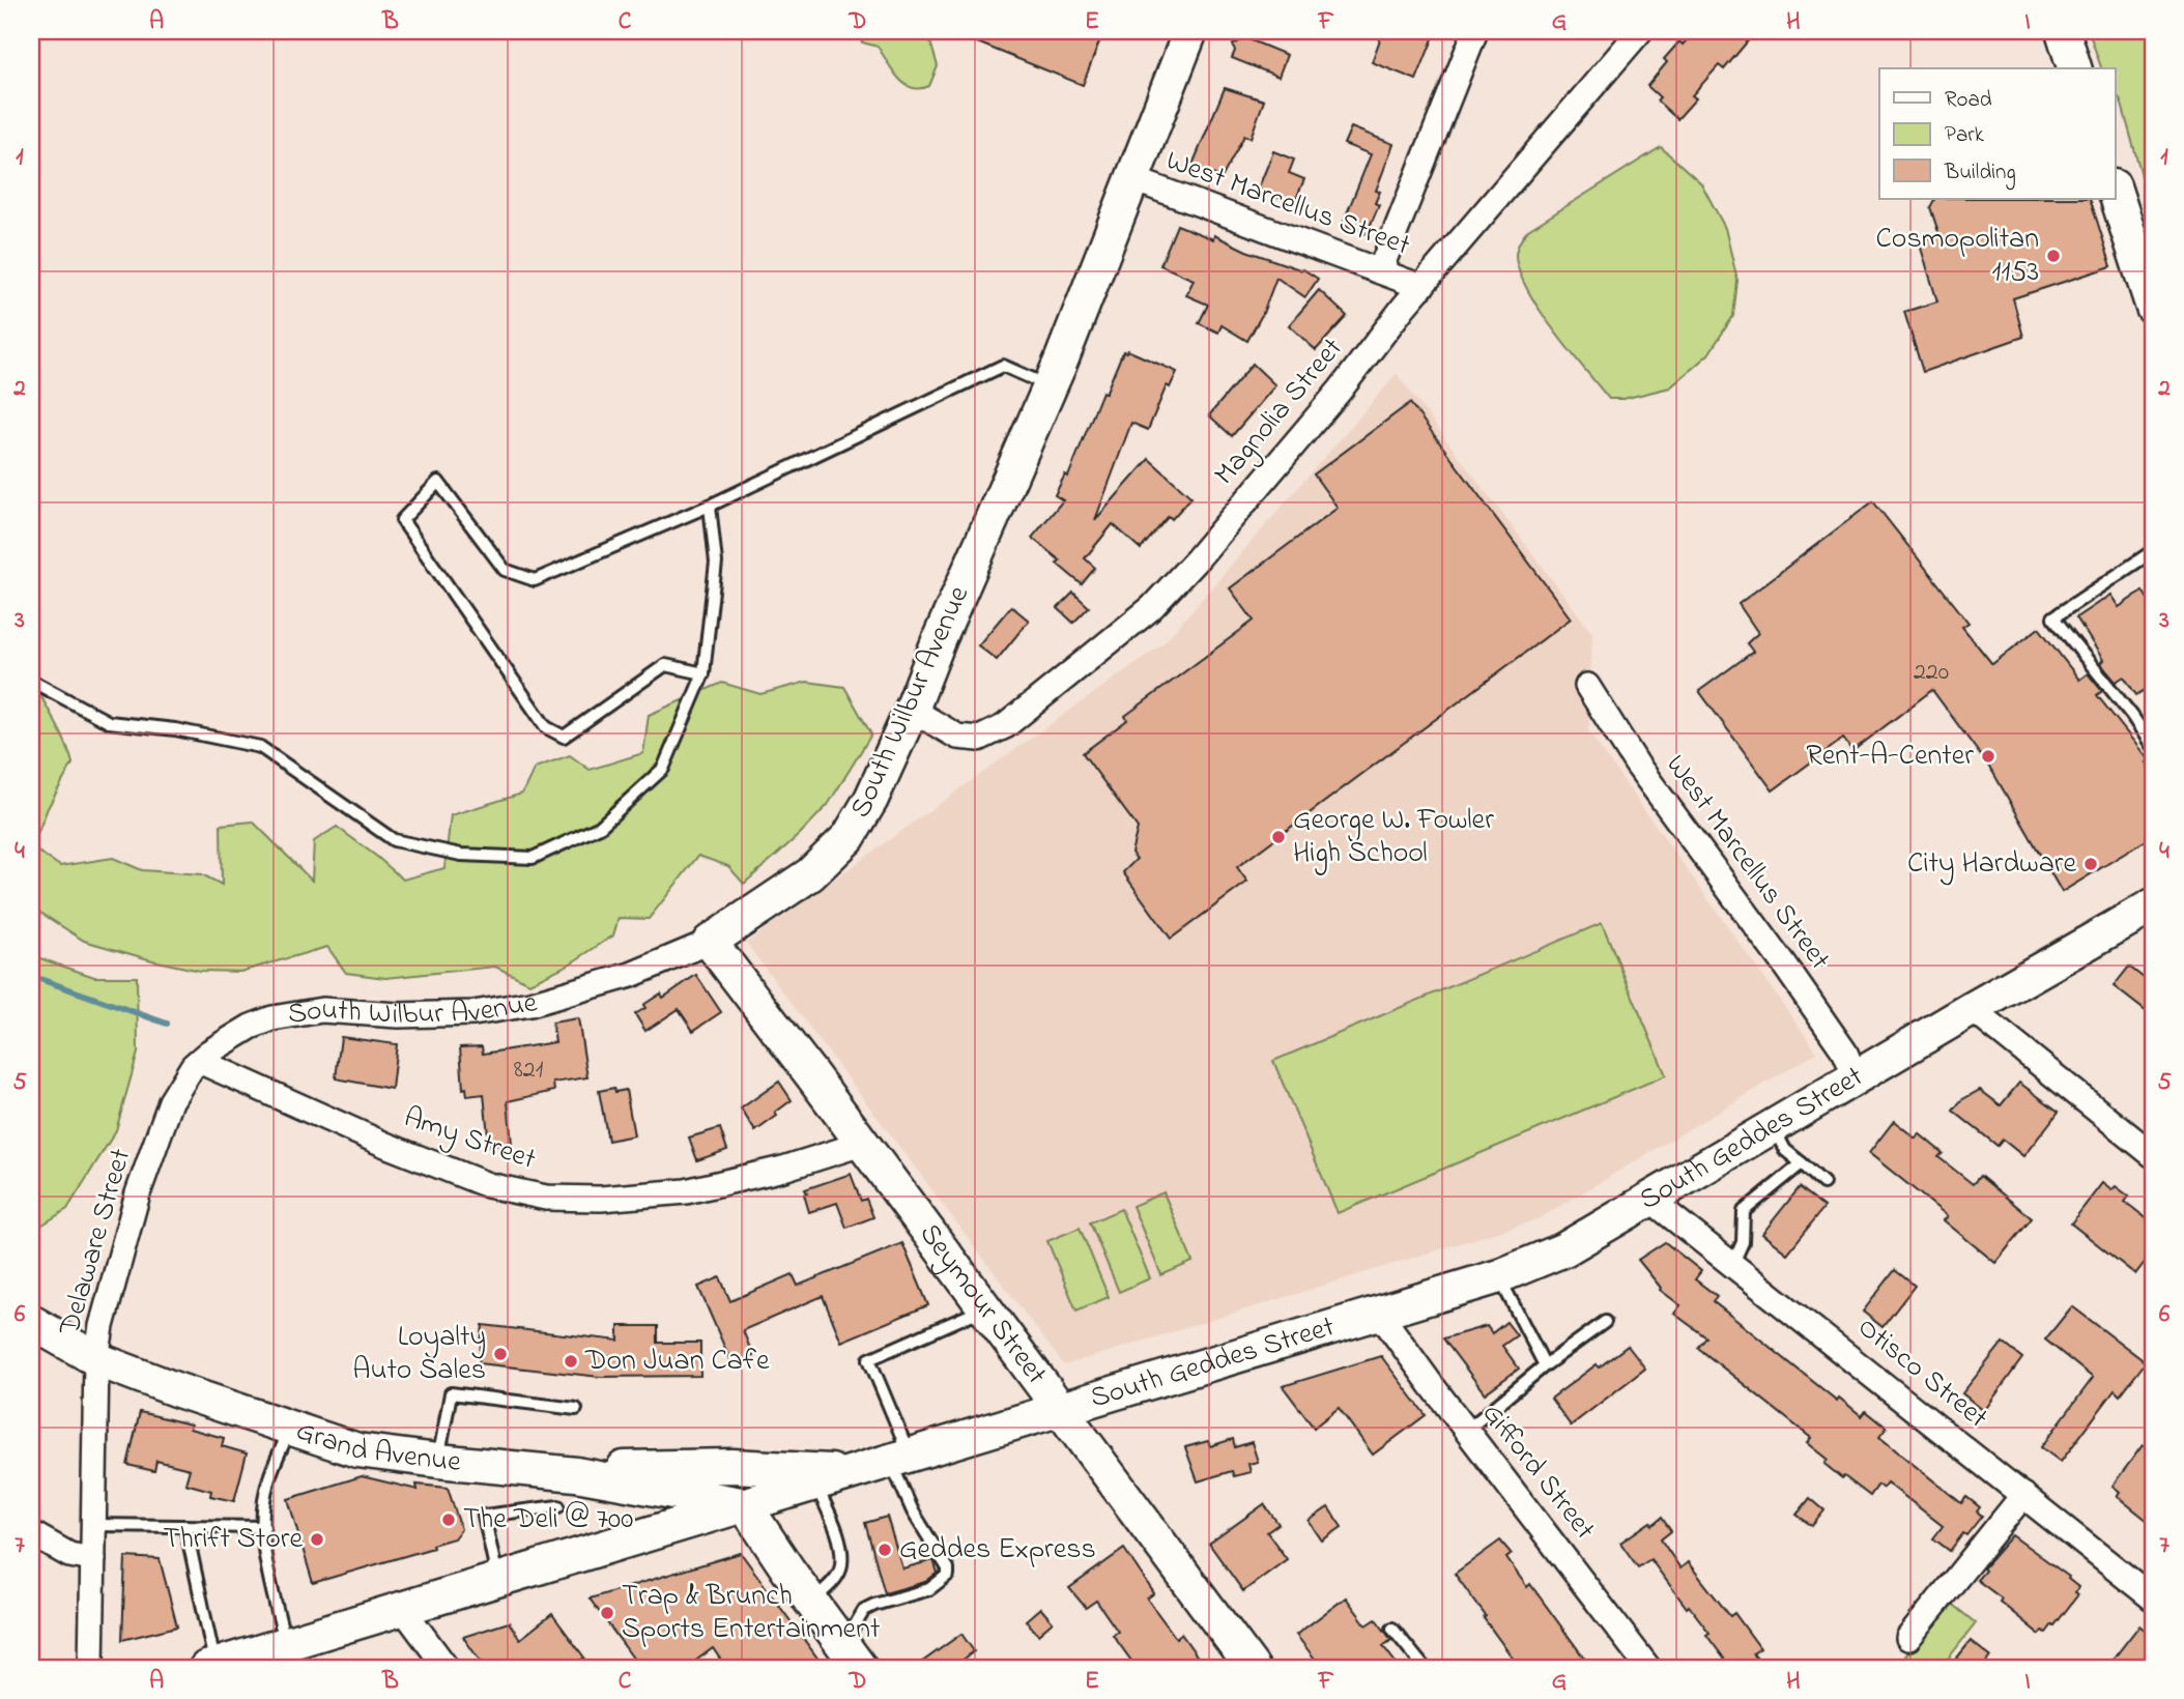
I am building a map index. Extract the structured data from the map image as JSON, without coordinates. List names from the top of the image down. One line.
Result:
{"streets":{"street":["West Marcellus Street","Magnolia Street","South Wilbur Avenue","South Geddes Street","Amy Street","Delaware Street","Seymour Street","Otisco Street","Grand Avenue","Gifford Street"]},"crossings":[["West Marcellus Street","Magnolia Street"],["West Marcellus Street","South Wilbur Avenue"],["West Marcellus Street","South Geddes Street"],["Magnolia Street","South Wilbur Avenue"],["South Wilbur Avenue","Amy Street"],["South Wilbur Avenue","Delaware Street"],["South Wilbur Avenue","Seymour Street"],["South Geddes Street","Seymour Street"],["South Geddes Street","Otisco Street"],["South Geddes Street","Grand Avenue"],["South Geddes Street","Gifford Street"],["Amy Street","Delaware Street"],["Amy Street","Seymour Street"],["Delaware Street","Grand Avenue"]],"places":["Cosmopolitan 1153","Rent-A-Center","George W. Fowler High School","City Hardware","Loyalty Auto Sales","Don Juan Cafe","The Deli @ 700","Thrift Store","Geddes Express","Trap & Brunch Sports Entertainment"],"house_numbers":["220","821"],"legend":["Road","Park","Building"],"grid":{"columns":["A","B","C","D","E","F","G","H","I"],"rows":["1","2","3","4","5","6","7"]}}
